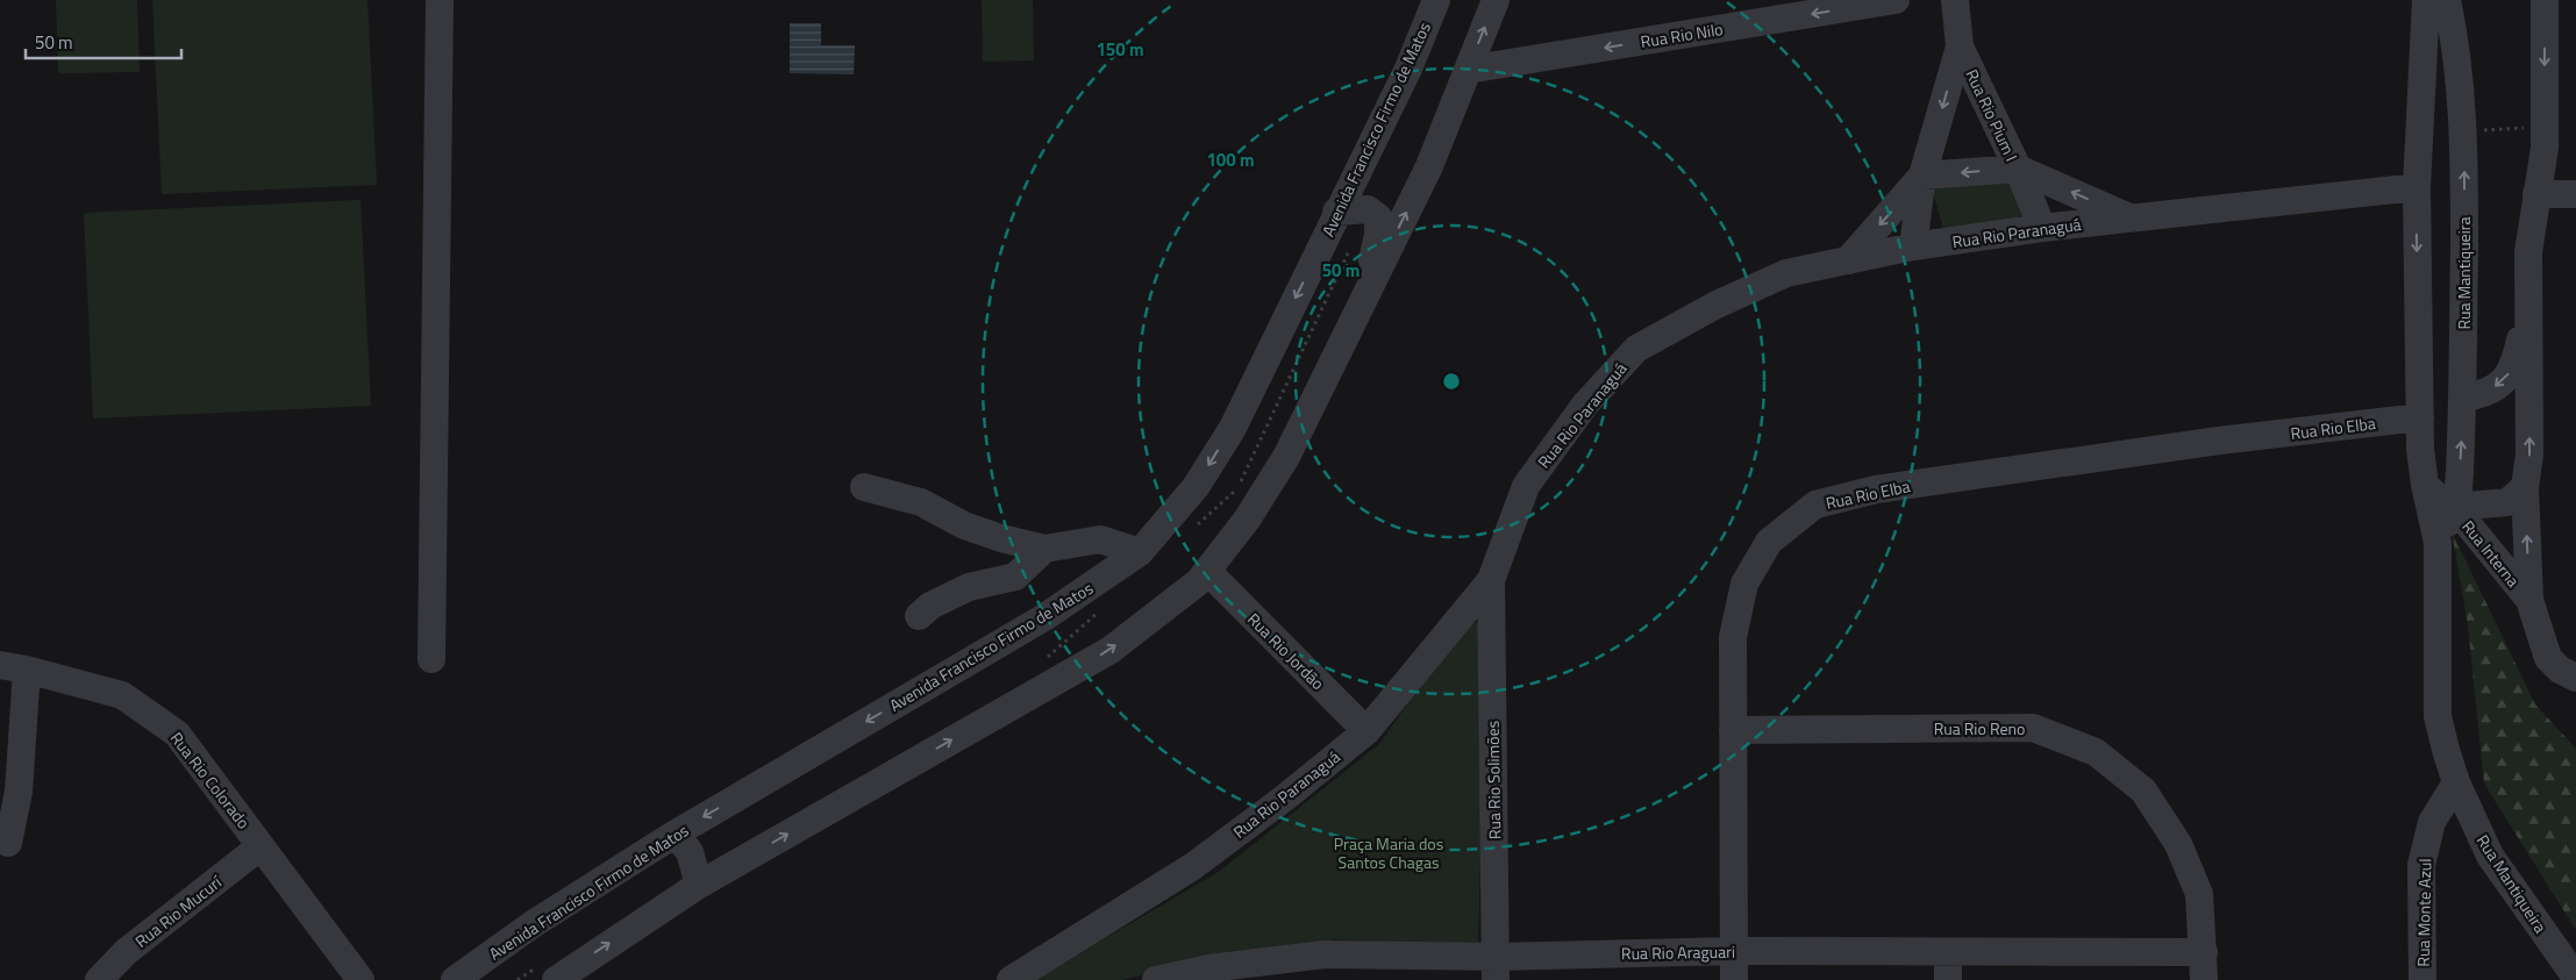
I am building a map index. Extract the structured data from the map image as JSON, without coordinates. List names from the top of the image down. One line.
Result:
{"streets":{"street":["Rua Rio Nilo","Rua Rio Pium I","Avenida Francisco Firmo de Matos","Rua Rio Paranaguá","Rua Mantiqueira","Rua Rio Elba","Rua Interna","Rua Rio Jordão","Rua Rio Reno","Rua Rio Colorado","Rua Rio Solimões","Rua Rio Mucurí","Rua Monte Azul","Rua Rio Araguari"]},"crossings":[["Rua Rio Pium I","Rua Rio Paranaguá"],["Rua Rio Paranaguá","Rua Mantiqueira"],["Rua Rio Paranaguá","Rua Rio Jordão"],["Rua Rio Paranaguá","Rua Rio Solimões"],["Rua Mantiqueira","Rua Rio Elba"],["Rua Mantiqueira","Rua Interna"],["Rua Mantiqueira","Rua Monte Azul"],["Rua Rio Elba","Rua Rio Reno"],["Rua Rio Elba","Rua Rio Araguari"],["Rua Rio Reno","Rua Rio Araguari"],["Rua Rio Colorado","Rua Rio Mucurí"],["Rua Rio Solimões","Rua Rio Araguari"]],"one_way":["Rua Rio Nilo","Rua Interna"],"parks":["Praça Maria dos Santos Chagas"],"scale_bar":"50 m","rings":["150 m","100 m","50 m"]}
